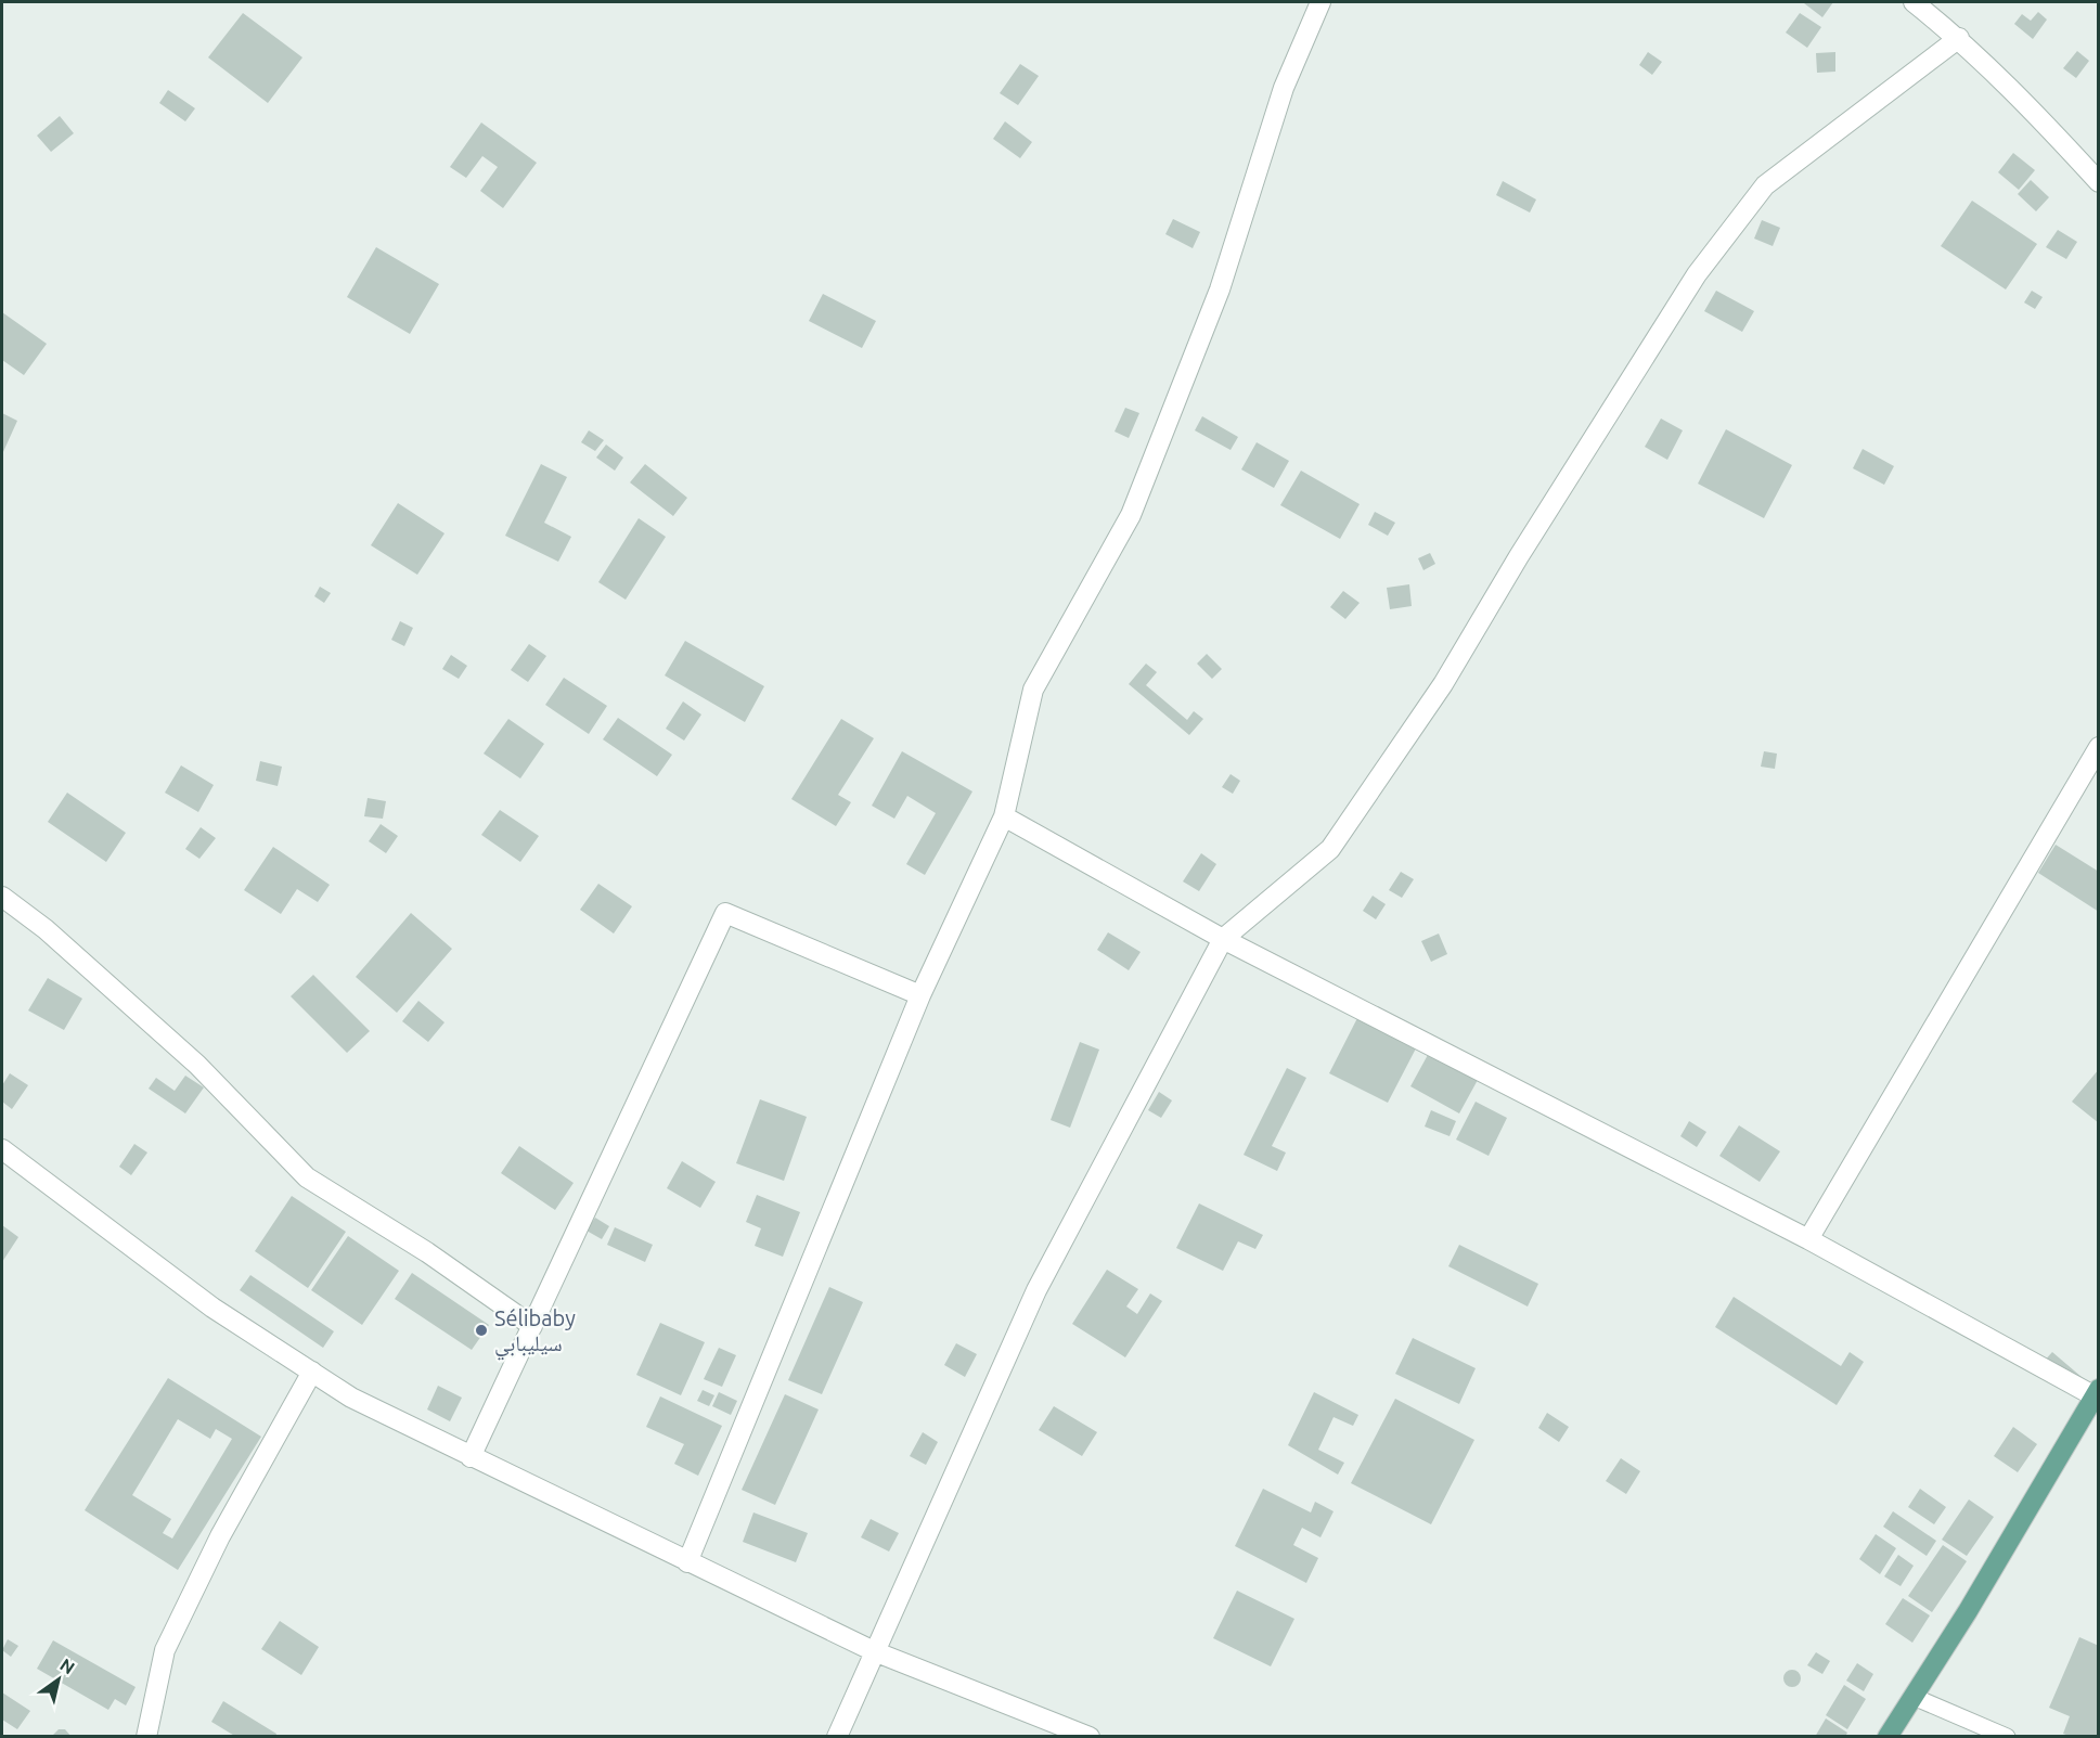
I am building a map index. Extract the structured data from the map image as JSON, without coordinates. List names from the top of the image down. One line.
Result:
{"places":["Sélibaby سيليبابي"],"north":"top right"}
